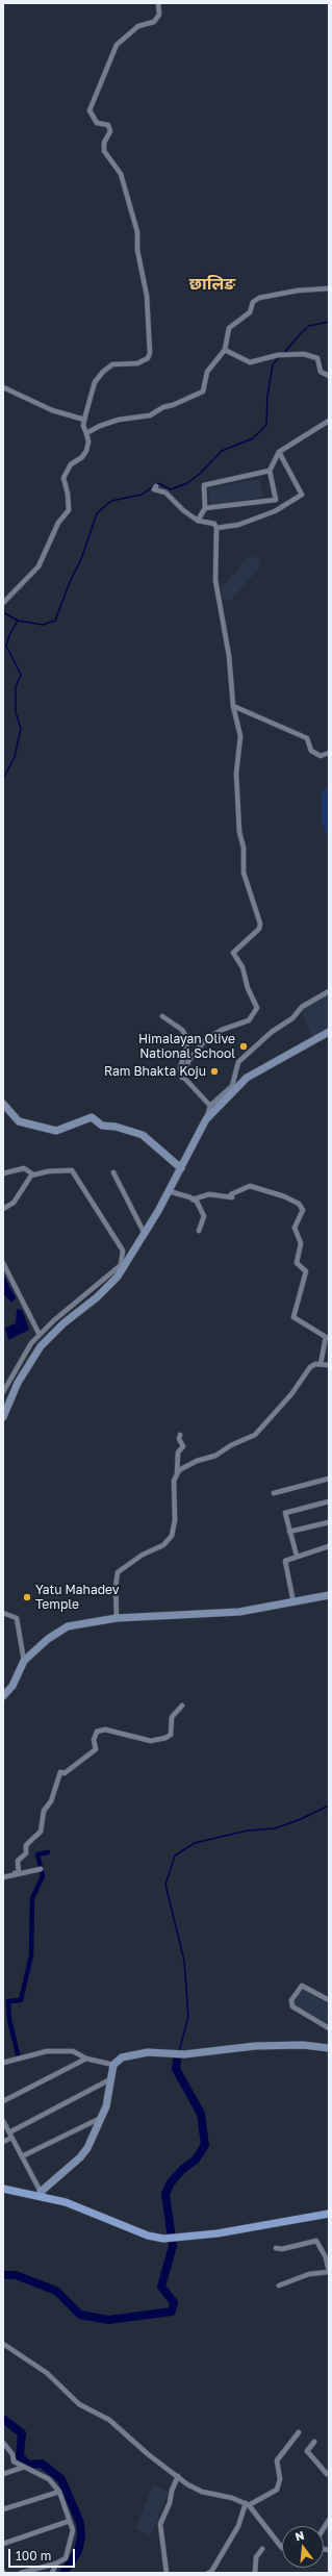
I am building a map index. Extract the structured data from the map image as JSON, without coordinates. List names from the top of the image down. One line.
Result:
{"districts":["छालिङ"],"places":["Himalayan Olive National School","Ram Bhakta Koju","Yatu Mahadev Temple"],"scale_bar":"100 m","north":"top"}
